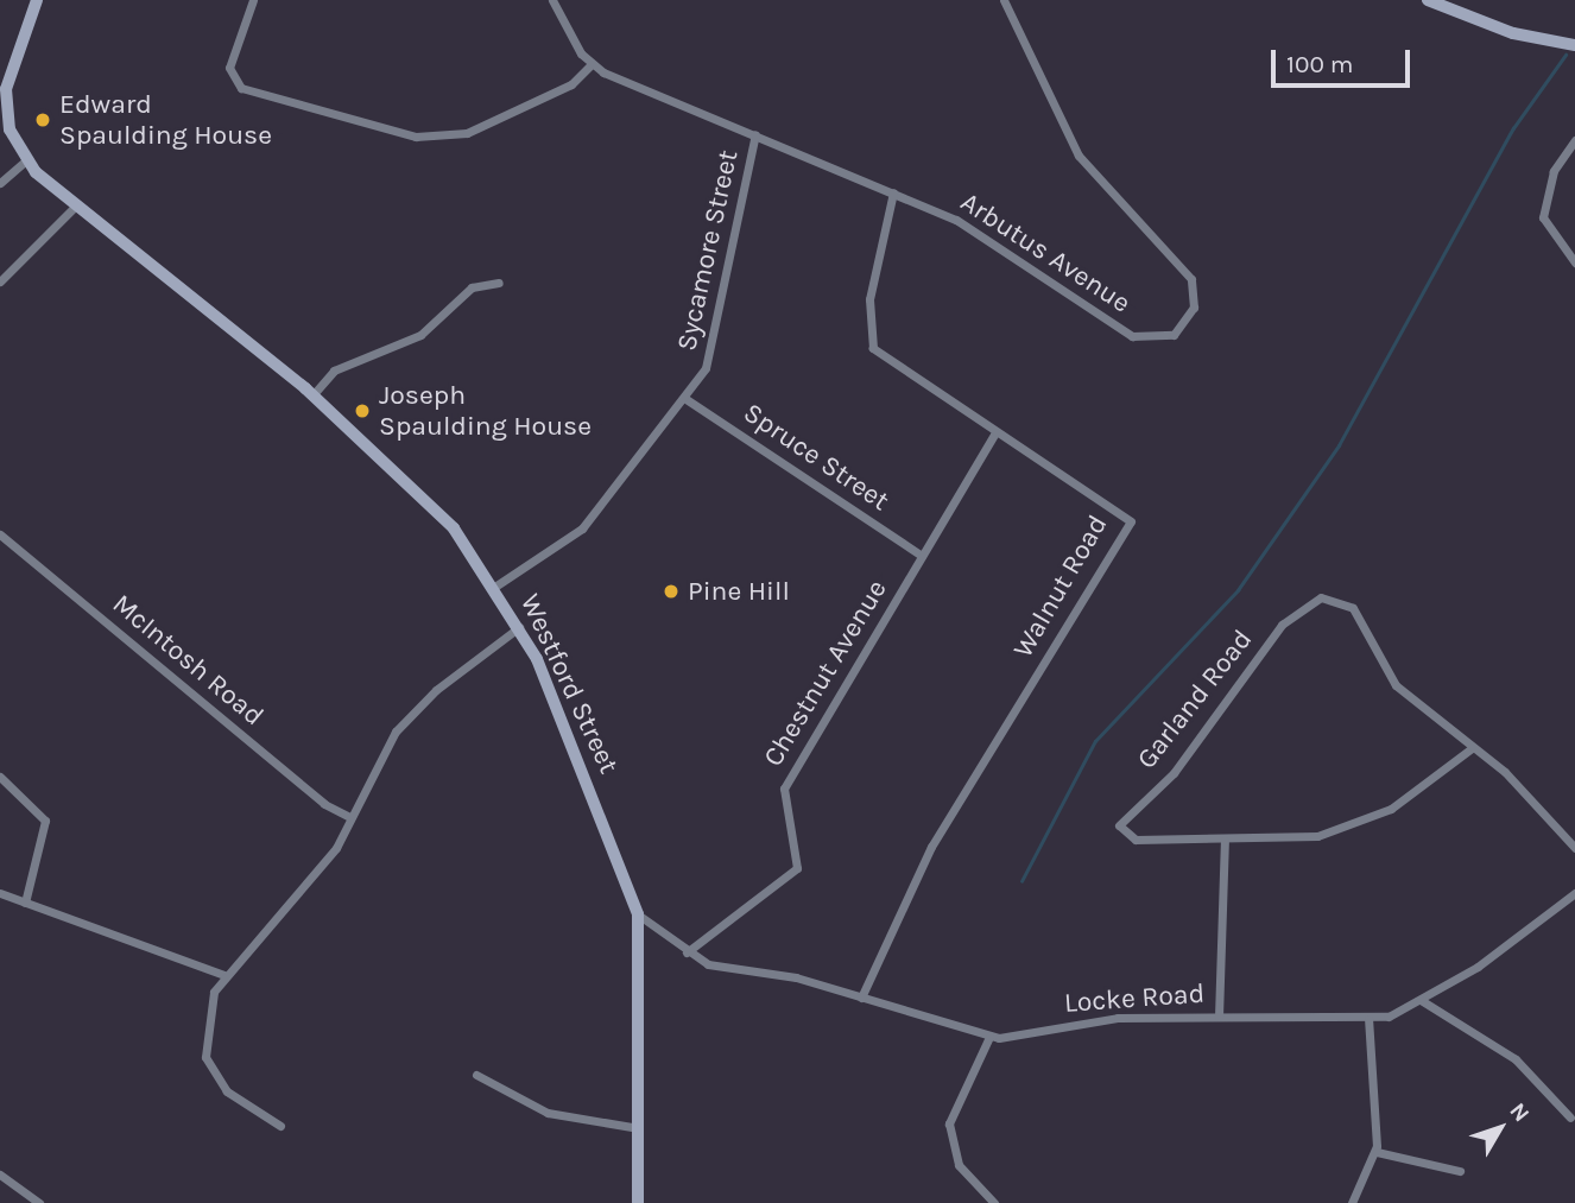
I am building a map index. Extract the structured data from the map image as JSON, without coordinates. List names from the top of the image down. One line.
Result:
{"streets":{"main road":["Westford Street"],"street":["Sycamore Street","Arbutus Avenue","Spruce Street","Walnut Road","McIntosh Road","Chestnut Avenue","Garland Road","Locke Road"]},"crossings":[["Sycamore Street","Arbutus Avenue"],["Sycamore Street","Spruce Street"],["Sycamore Street","Westford Street"],["Arbutus Avenue","Walnut Road"],["Spruce Street","Chestnut Avenue"],["Walnut Road","Chestnut Avenue"],["Walnut Road","Locke Road"],["Chestnut Avenue","Locke Road"],["Westford Street","Locke Road"]],"places":["Edward Spaulding House","Joseph Spaulding House","Pine Hill"],"scale_bar":"100 m","north":"top right"}
